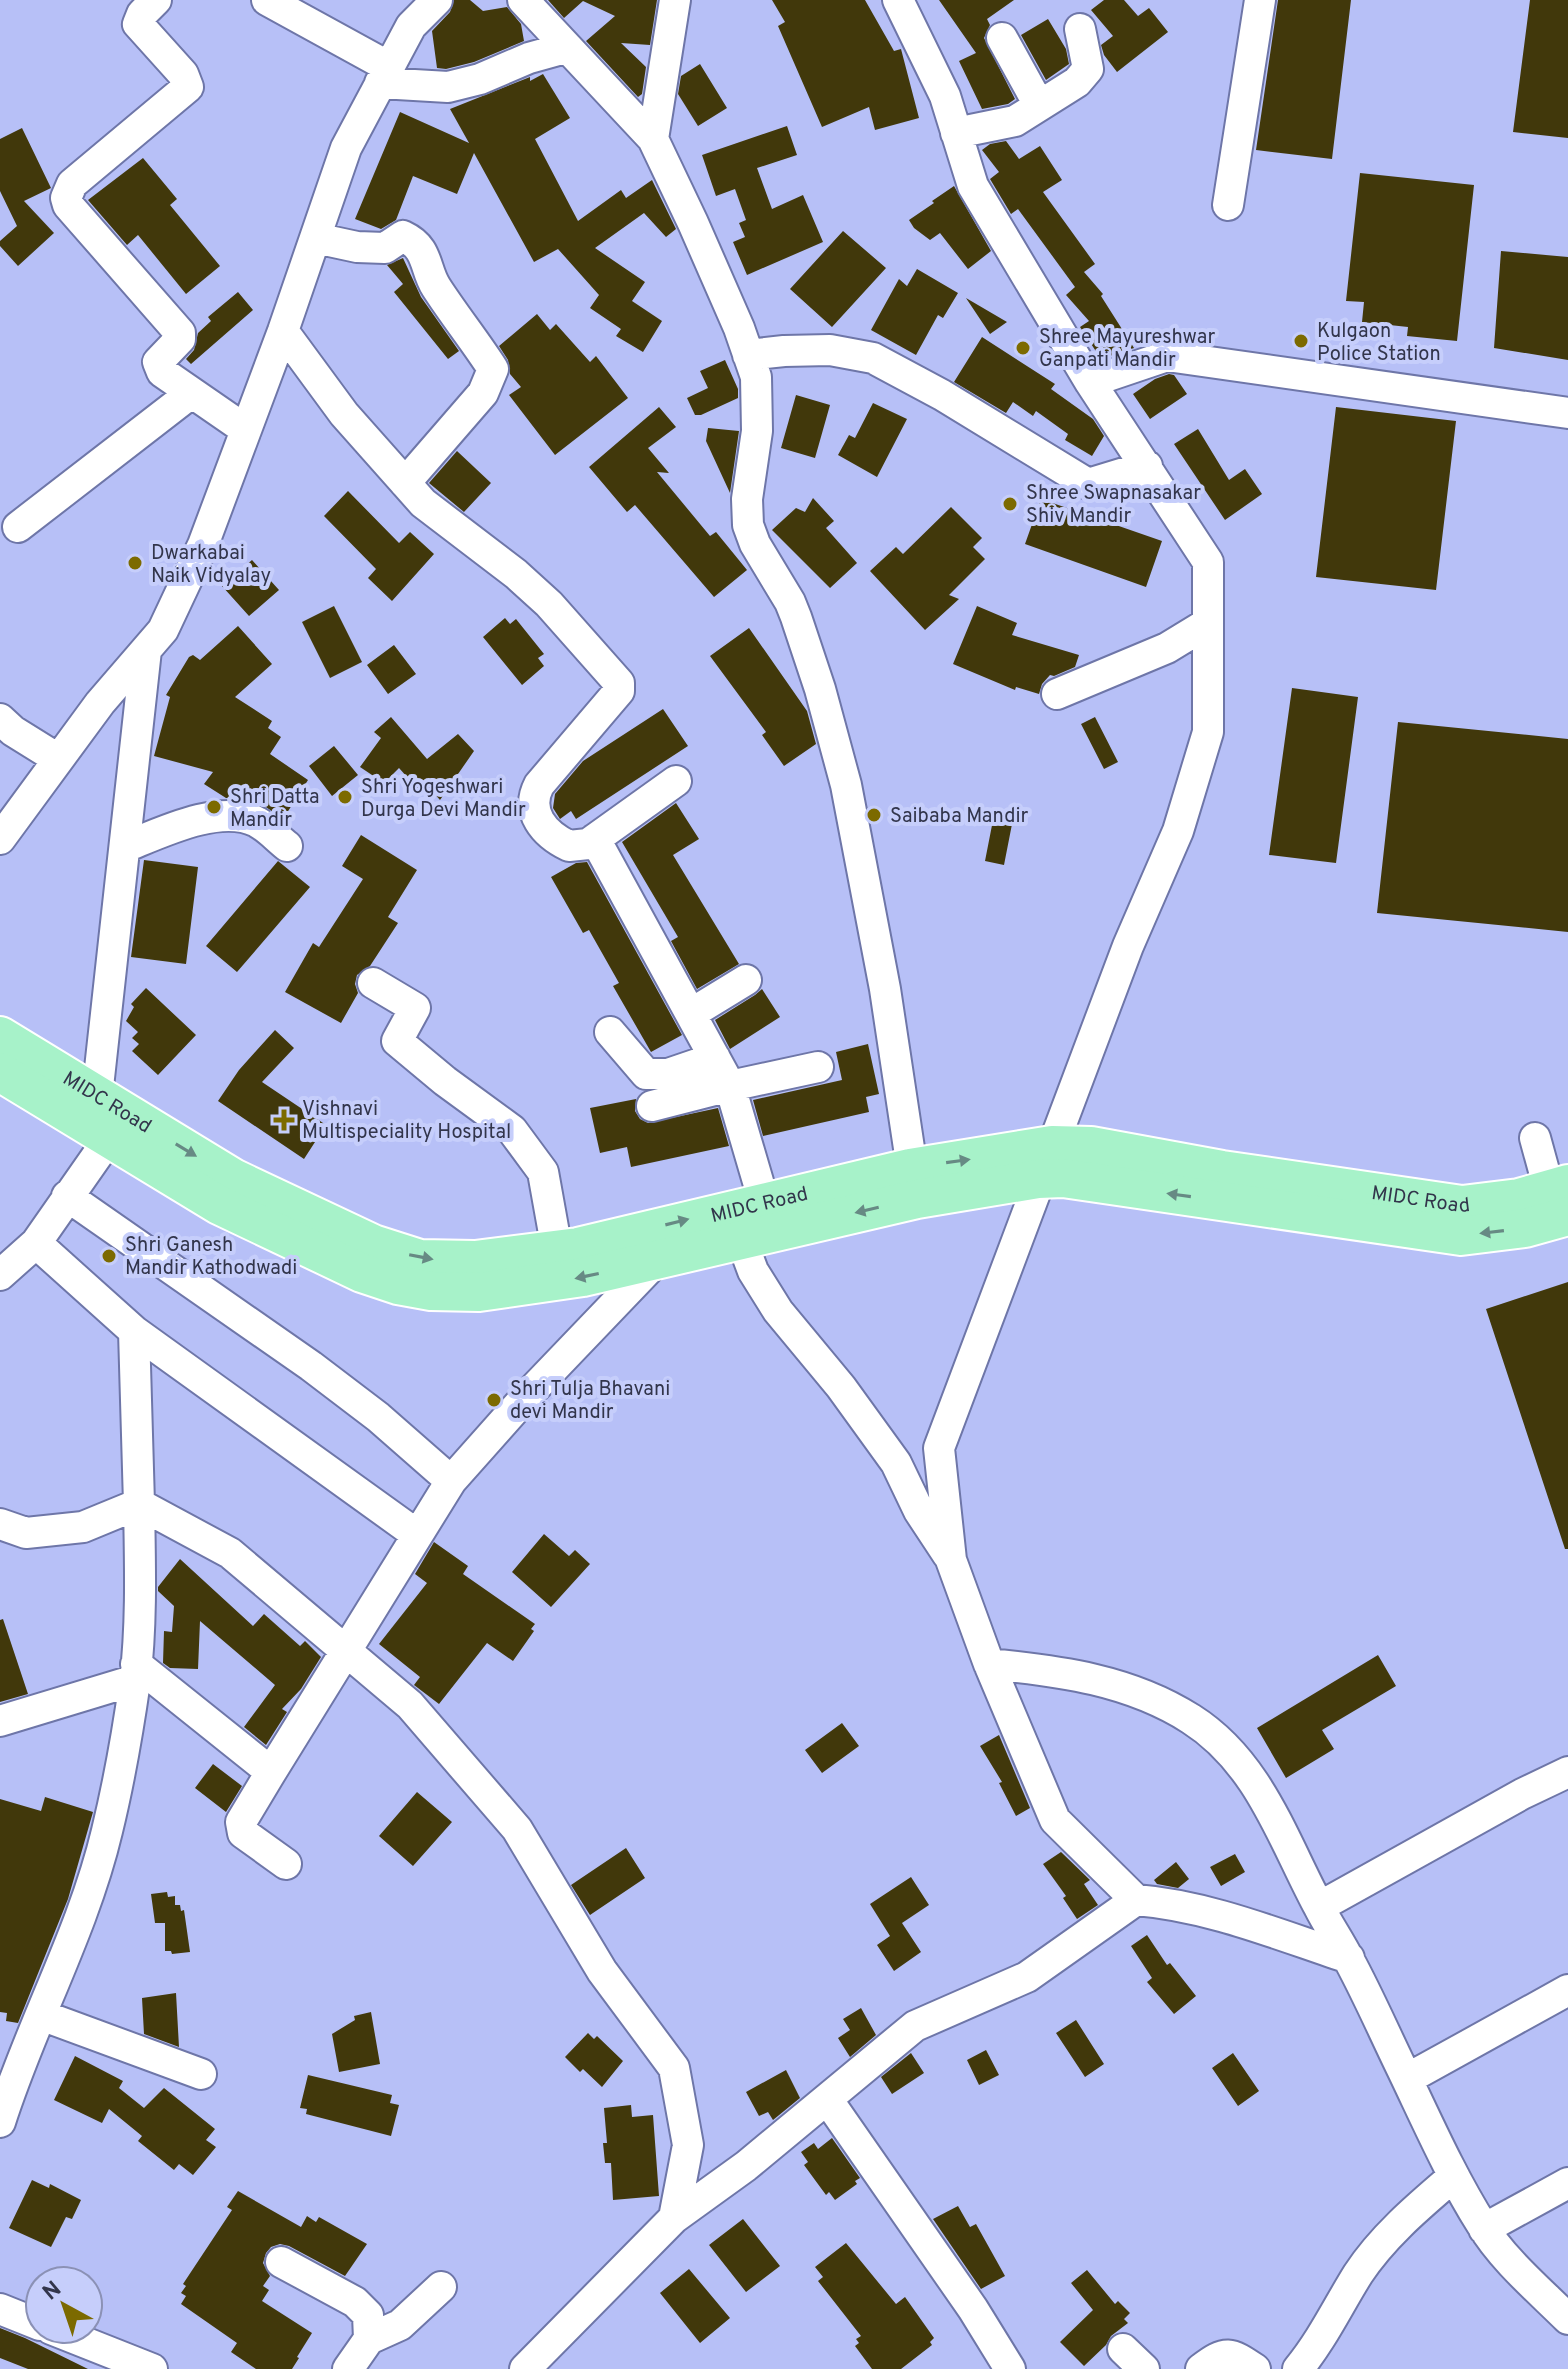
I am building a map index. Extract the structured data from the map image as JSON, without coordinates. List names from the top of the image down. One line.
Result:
{"streets":{"main road":["MIDC Road"]},"places":{"other":["Kulgaon Police Station","Shree Mayureshwar Ganpati Mandir","Shree Swapnasakar Shiv Mandir","Dwarkabai Naik Vidyalay","Shri Yogeshwari Durga Devi Mandir","Shri Datta Mandir","Saibaba Mandir","Shri Ganesh Mandir Kathodwadi","Shri Tulja Bhavani devi Mandir"],"health":["Vishnavi Multispeciality Hospital"]},"north":"top left"}
